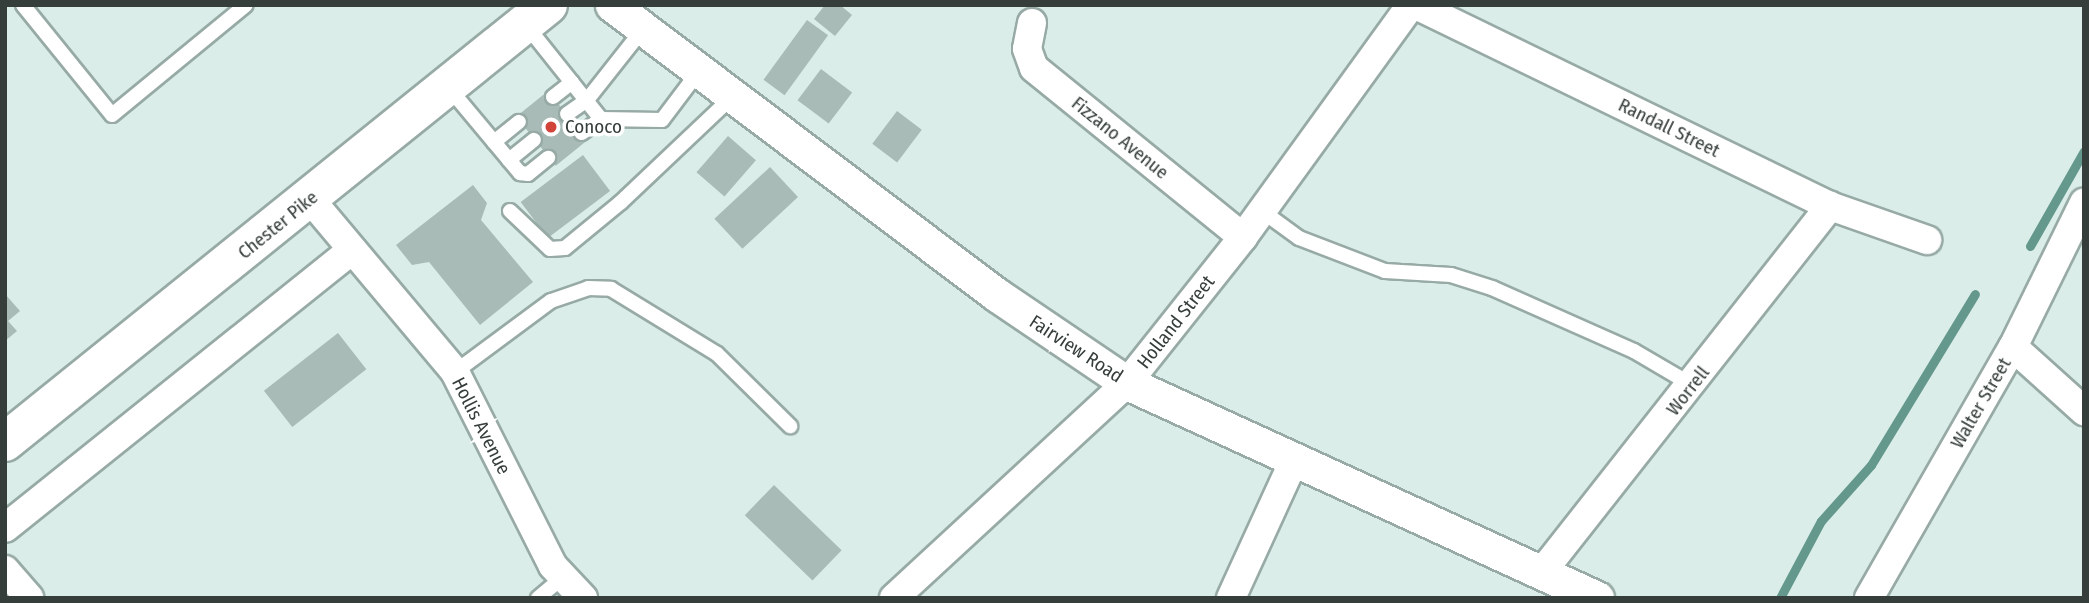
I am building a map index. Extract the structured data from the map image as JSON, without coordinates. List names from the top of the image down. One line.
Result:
{"streets":{"main road":["Chester Pike"],"street":["Randall Street","Fizzano Avenue","Holland Street","Fairview Road","Worrell","Walter Street","Hollis Avenue"]},"crossings":[["Randall Street","Holland Street"],["Randall Street","Worrell"],["Fizzano Avenue","Holland Street"],["Chester Pike","Hollis Avenue"],["Holland Street","Fairview Road"],["Fairview Road","Worrell"]],"places":["Conoco"]}
